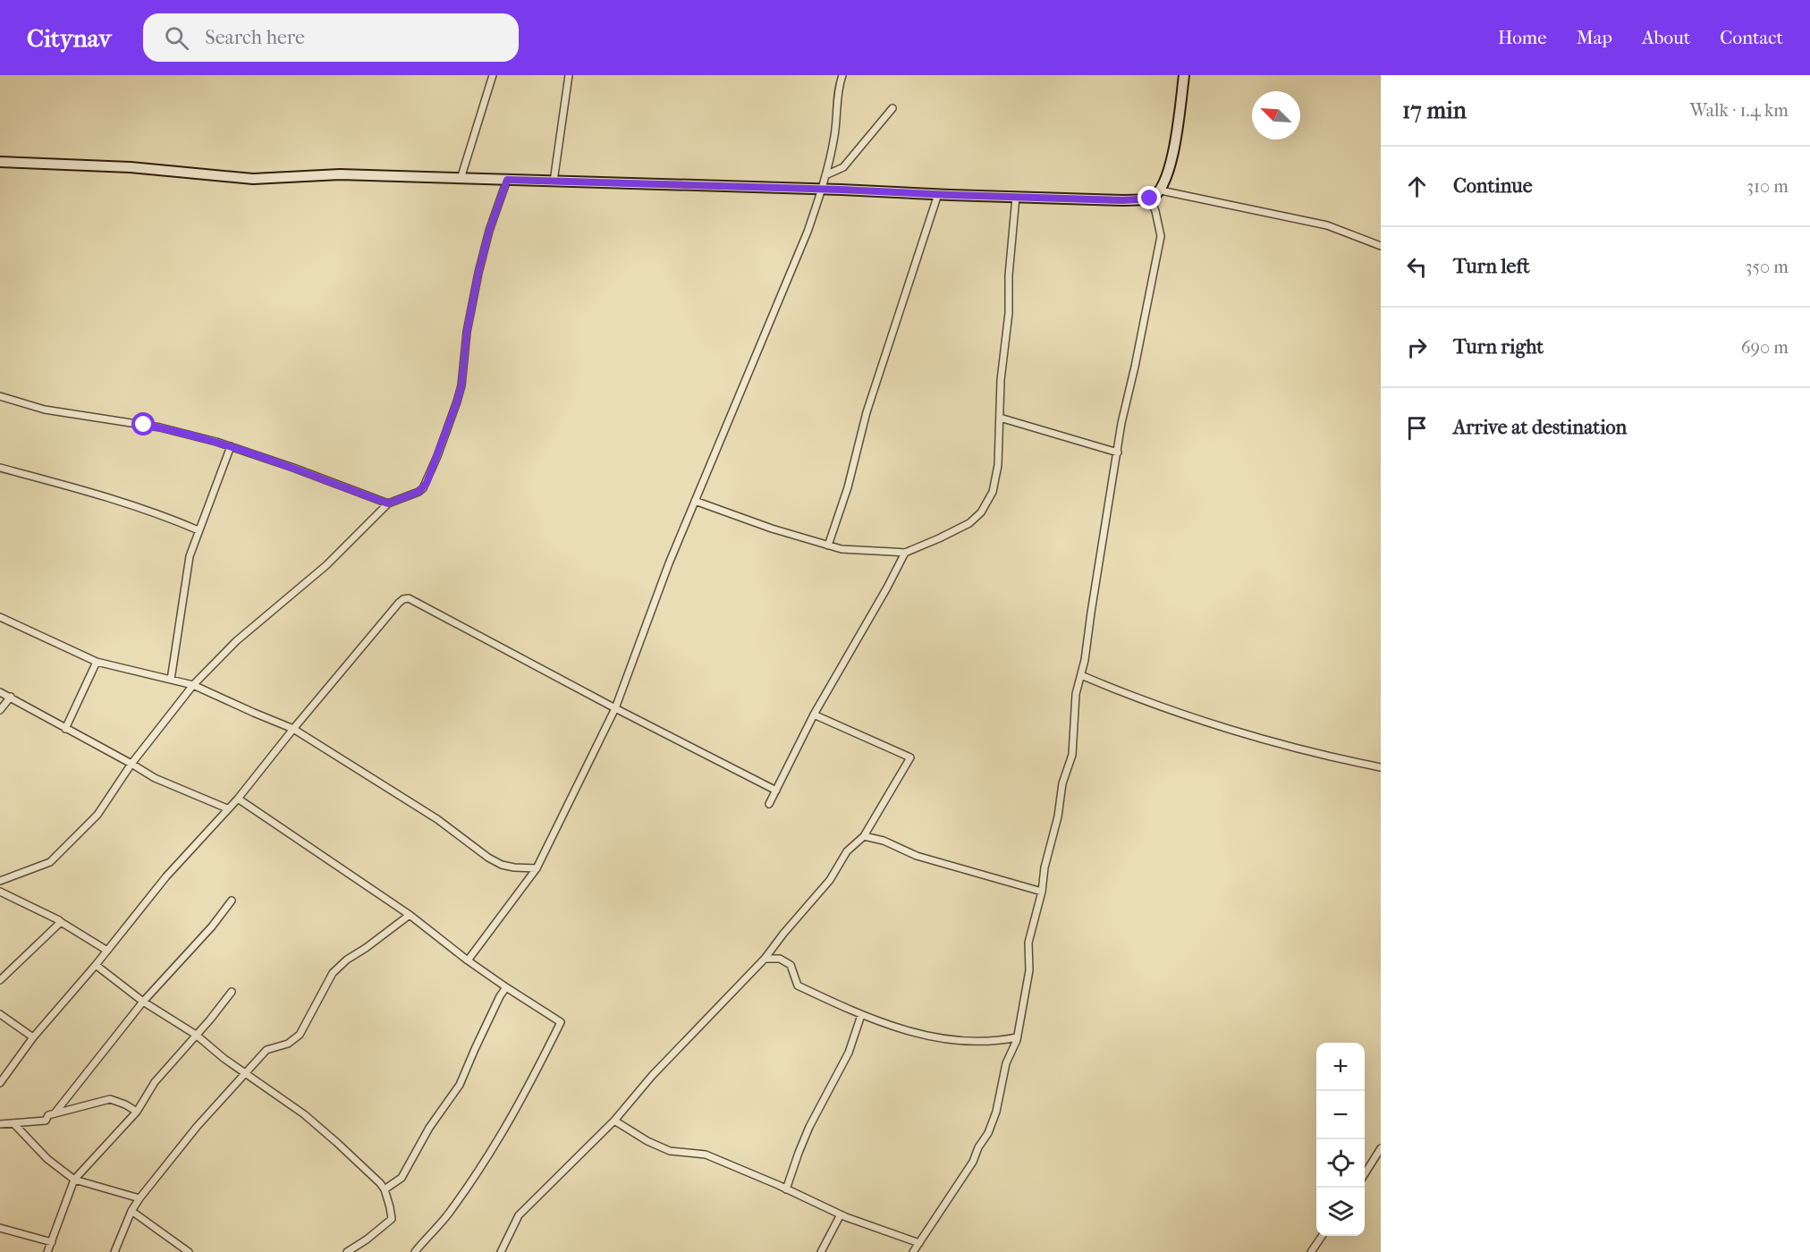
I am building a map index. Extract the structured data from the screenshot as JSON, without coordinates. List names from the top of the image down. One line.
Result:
{"north":"top left","page":{"header":"Citynav","search":"Search here","nav":["Home","Map","About","Contact"],"heading":["17 min","Walk · 1.4 km"],"list":[["Continue","310 m"],["Turn left","350 m"],["Turn right","690 m"],"Arrive at destination"],"map_buttons":["+","−"]}}
